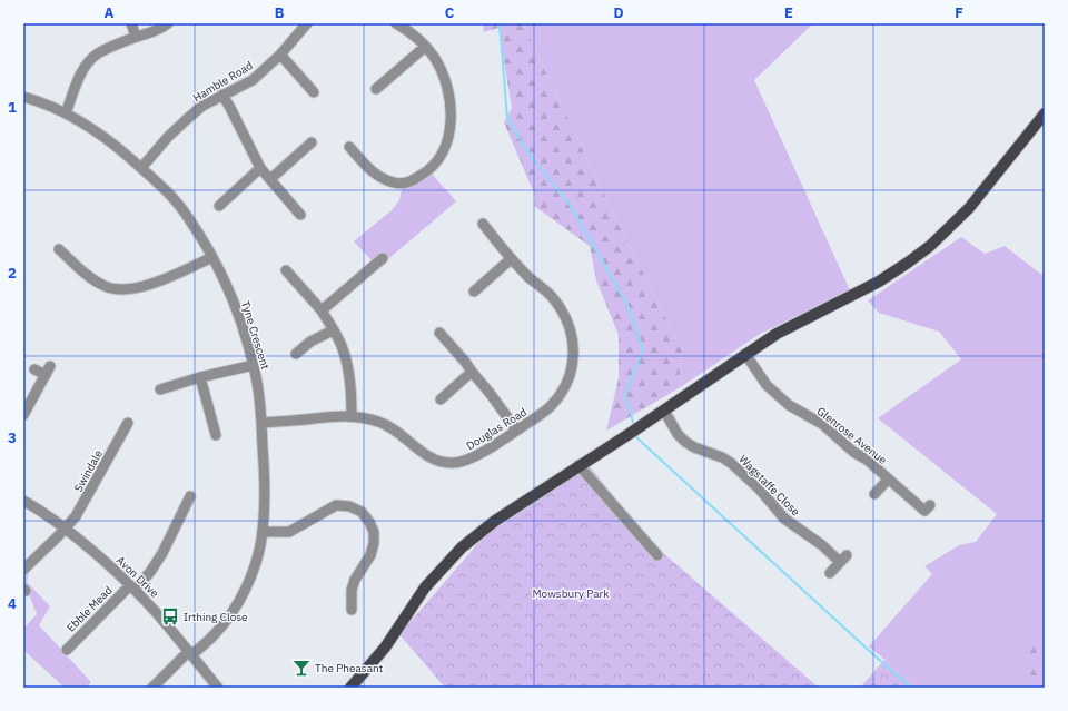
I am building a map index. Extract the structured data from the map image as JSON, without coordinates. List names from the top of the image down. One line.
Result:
{"streets":{"street":["Hamble Road","Tyne Crescent","Douglas Road","Glenrose Avenue","Swindale","Wagstaffe Close","Avon Drive","Ebble Mead"]},"crossings":[["Hamble Road","Tyne Crescent"],["Tyne Crescent","Douglas Road"],["Tyne Crescent","Avon Drive"],["Swindale","Avon Drive"],["Avon Drive","Ebble Mead"]],"parks":["Mowsbury Park"],"places":{"bus stop":["Irthing Close"],"bar":["The Pheasant"]},"grid":{"columns":["A","B","C","D","E","F"],"rows":["1","2","3","4"]}}
